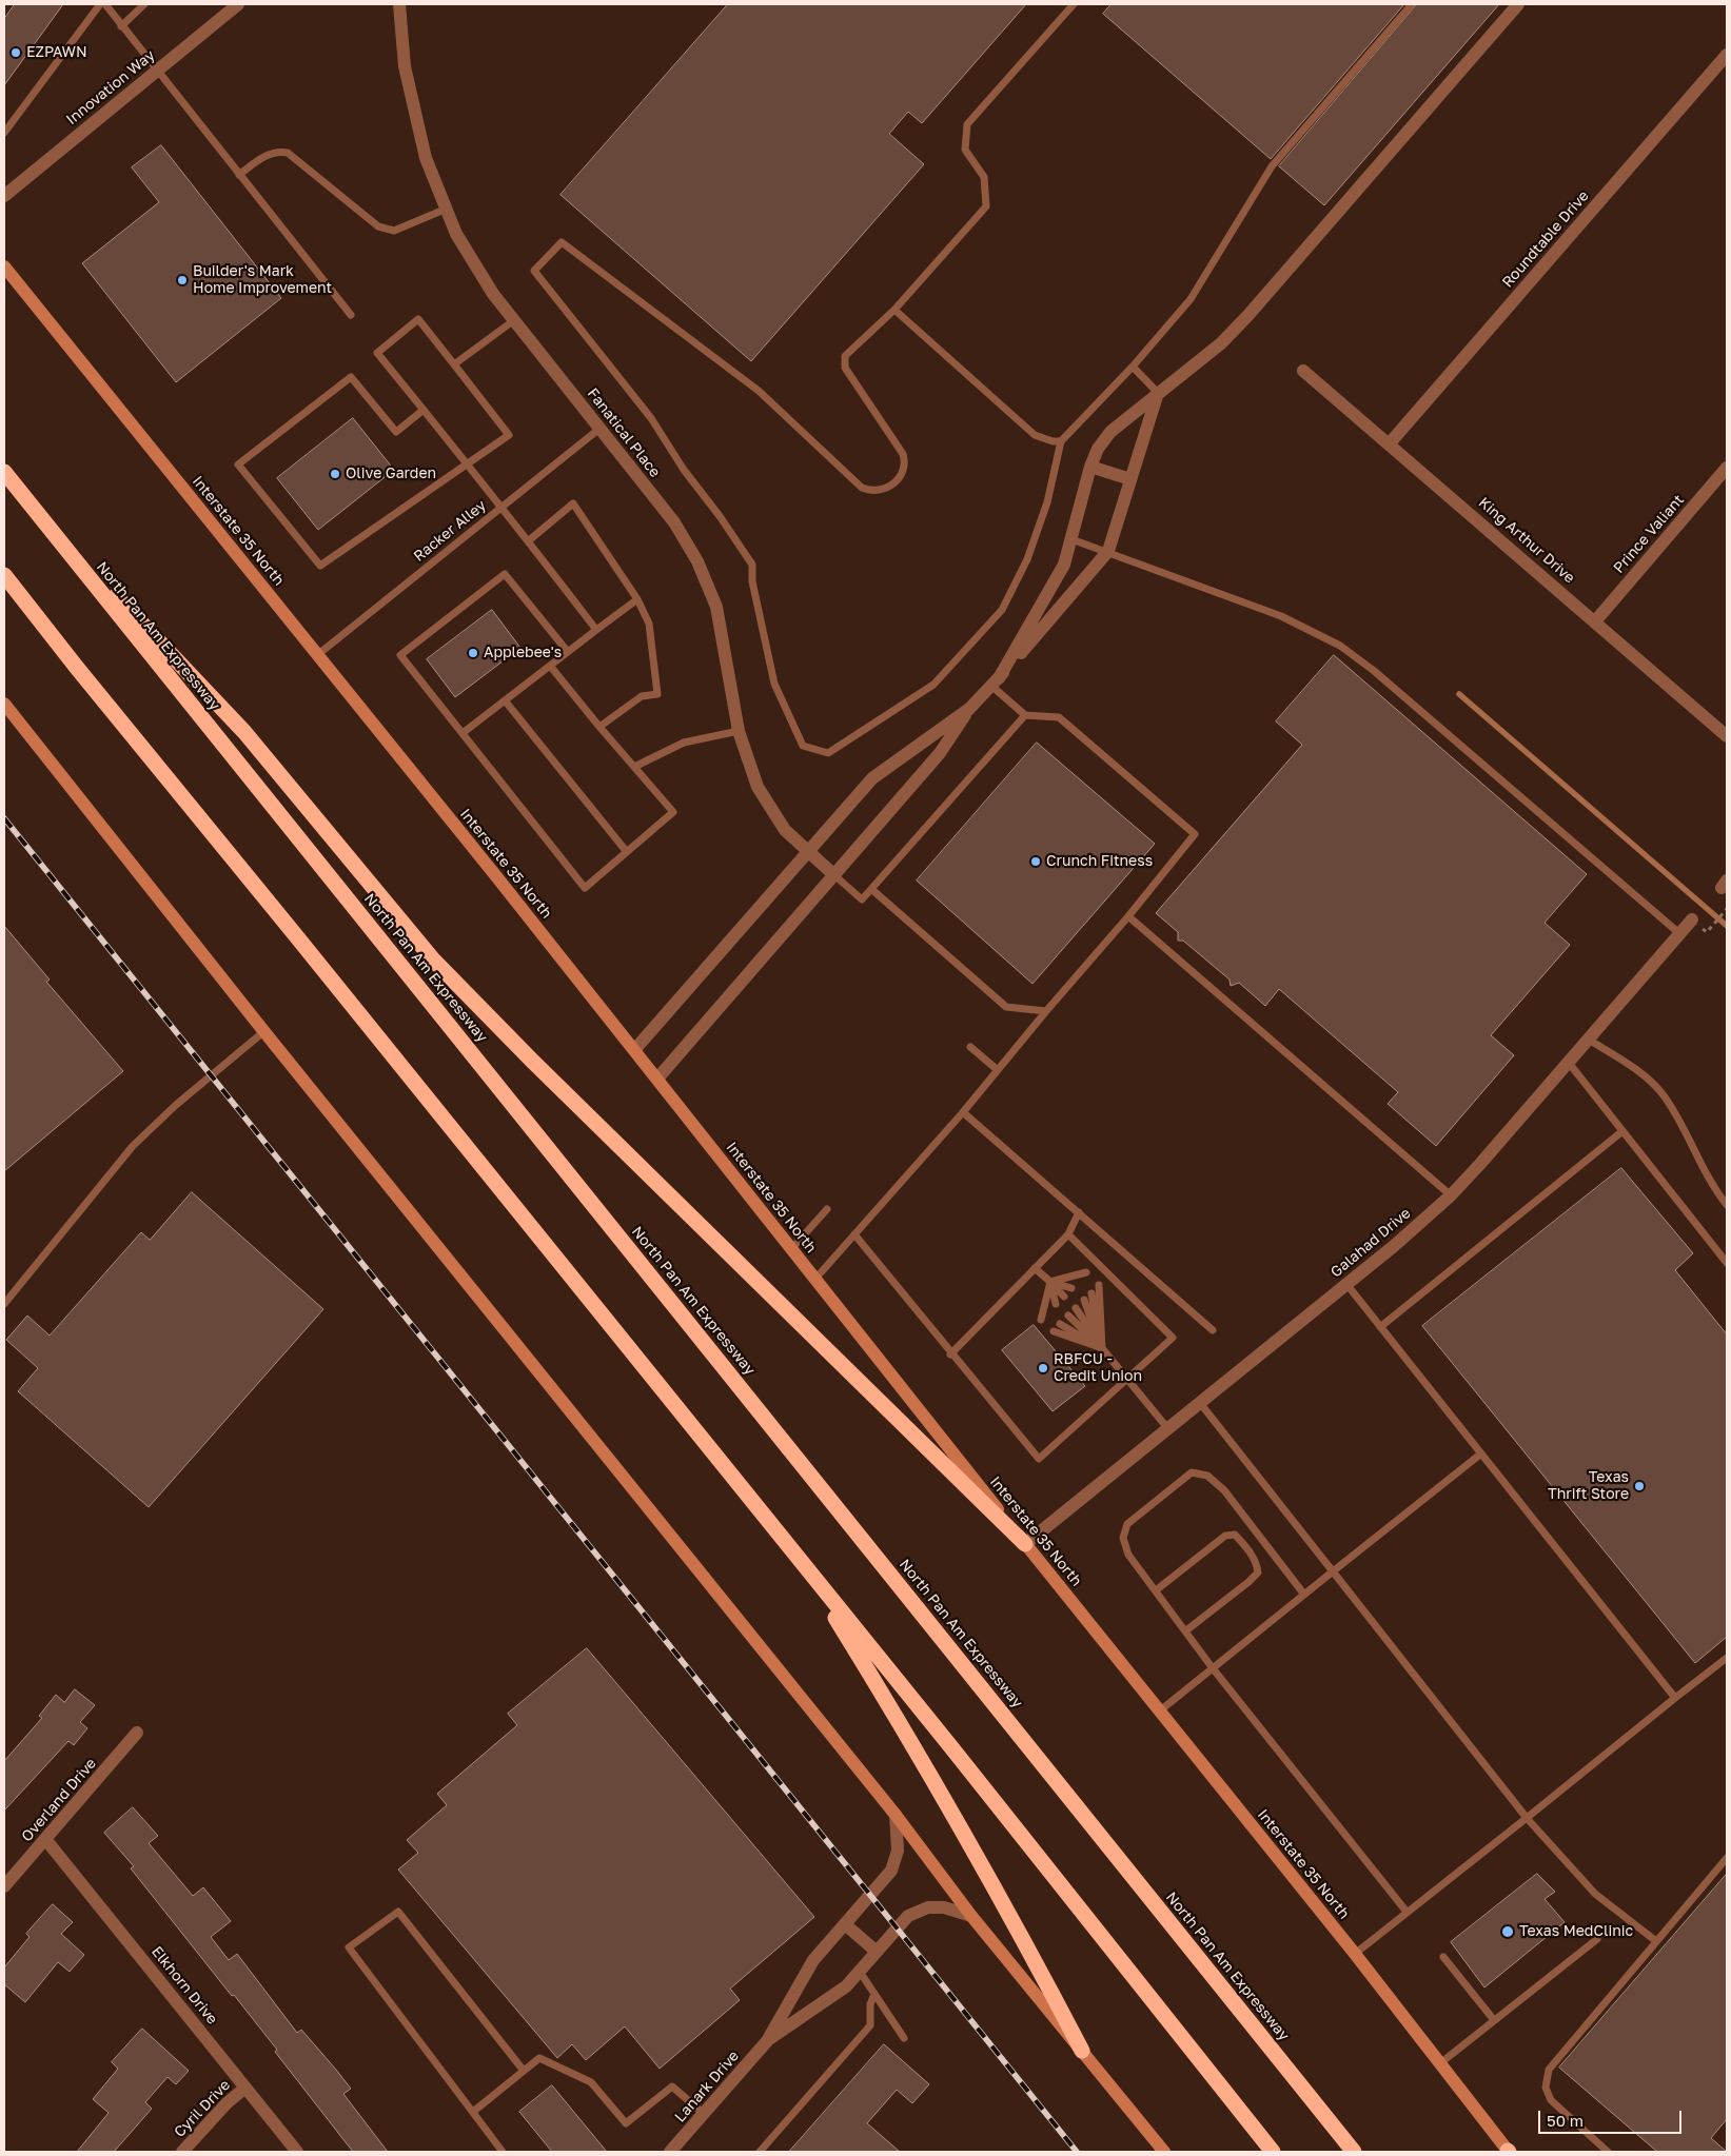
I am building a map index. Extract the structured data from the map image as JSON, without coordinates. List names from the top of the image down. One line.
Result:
{"streets":{"highway":["North Pan Am Expressway"],"main road":["Interstate 35 North"],"street":["Innovation Way","Roundtable Drive","Fanatical Place","Prince Valiant","King Arthur Drive","Galahad Drive","Overland Drive","Elkhorn Drive","Lanark Drive","Cyril Drive"],"lane":["Racker Alley"]},"crossings":[["Roundtable Drive","King Arthur Drive"],["Fanatical Place","Racker Alley"],["Interstate 35 North","Racker Alley"],["Interstate 35 North","Galahad Drive"],["Prince Valiant","King Arthur Drive"],["Overland Drive","Elkhorn Drive"],["Elkhorn Drive","Cyril Drive"]],"places":["EZPAWN","Builder's Mark Home Improvement","Olive Garden","Applebee's","Crunch Fitness","RBFCU - Credit Union","Texas Thrift Store","Texas MedClinic"],"scale_bar":"50 m"}
